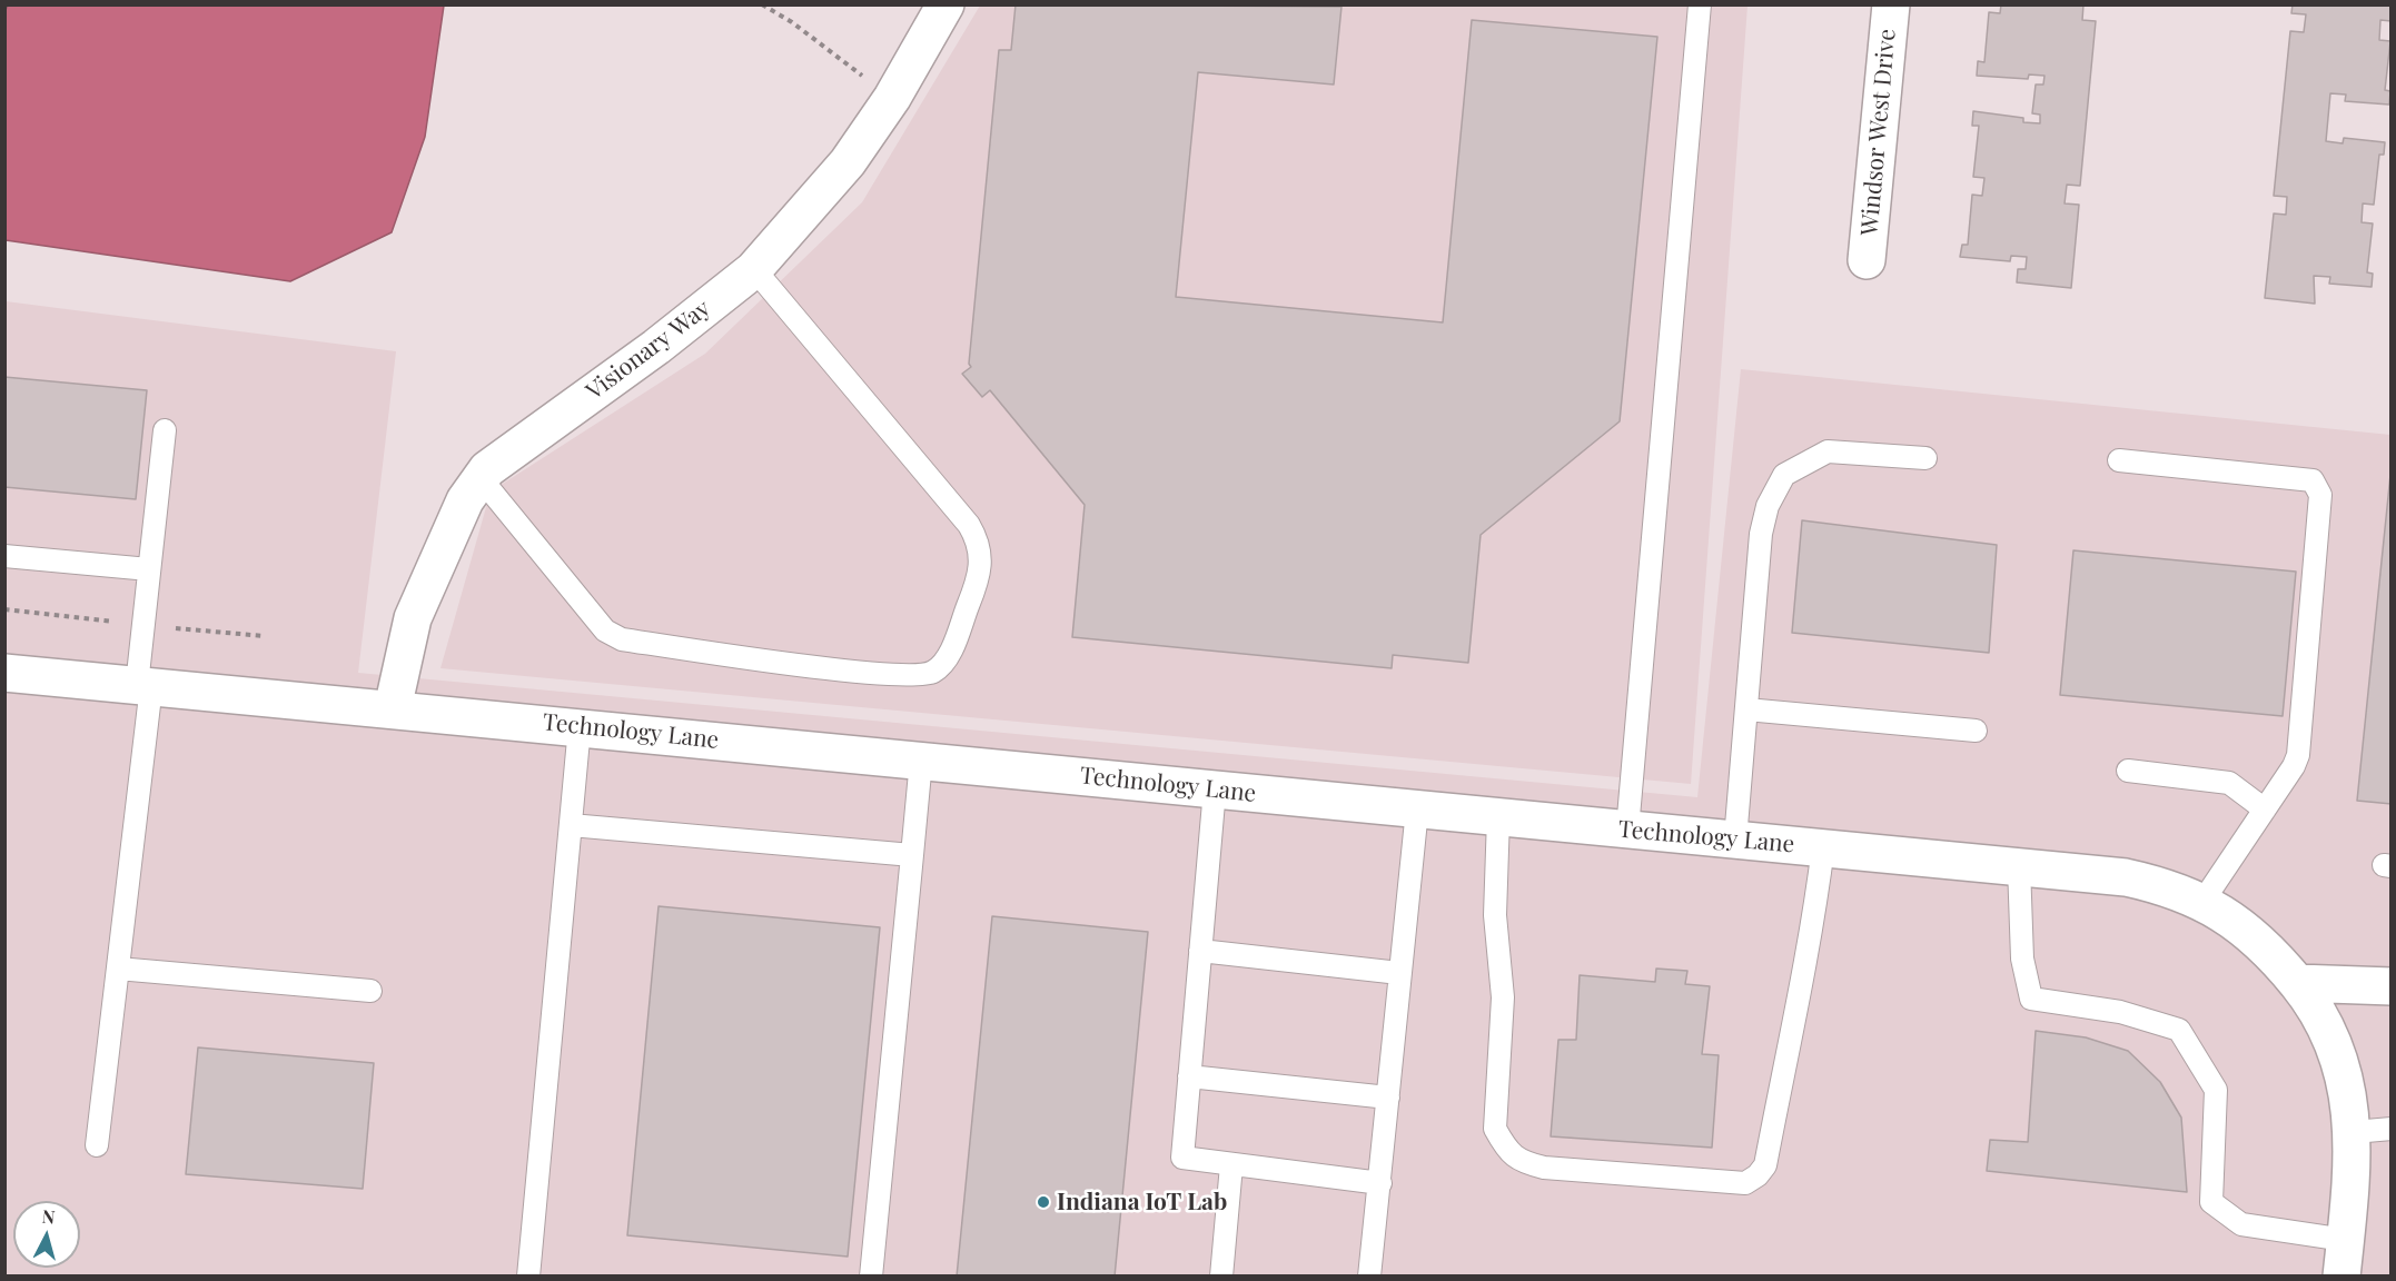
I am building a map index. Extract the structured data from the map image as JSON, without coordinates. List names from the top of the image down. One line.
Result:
{"streets":{"street":["Windsor West Drive","Visionary Way","Technology Lane"]},"crossings":[["Visionary Way","Technology Lane"]],"places":["Indiana IoT Lab"],"north":"top"}
